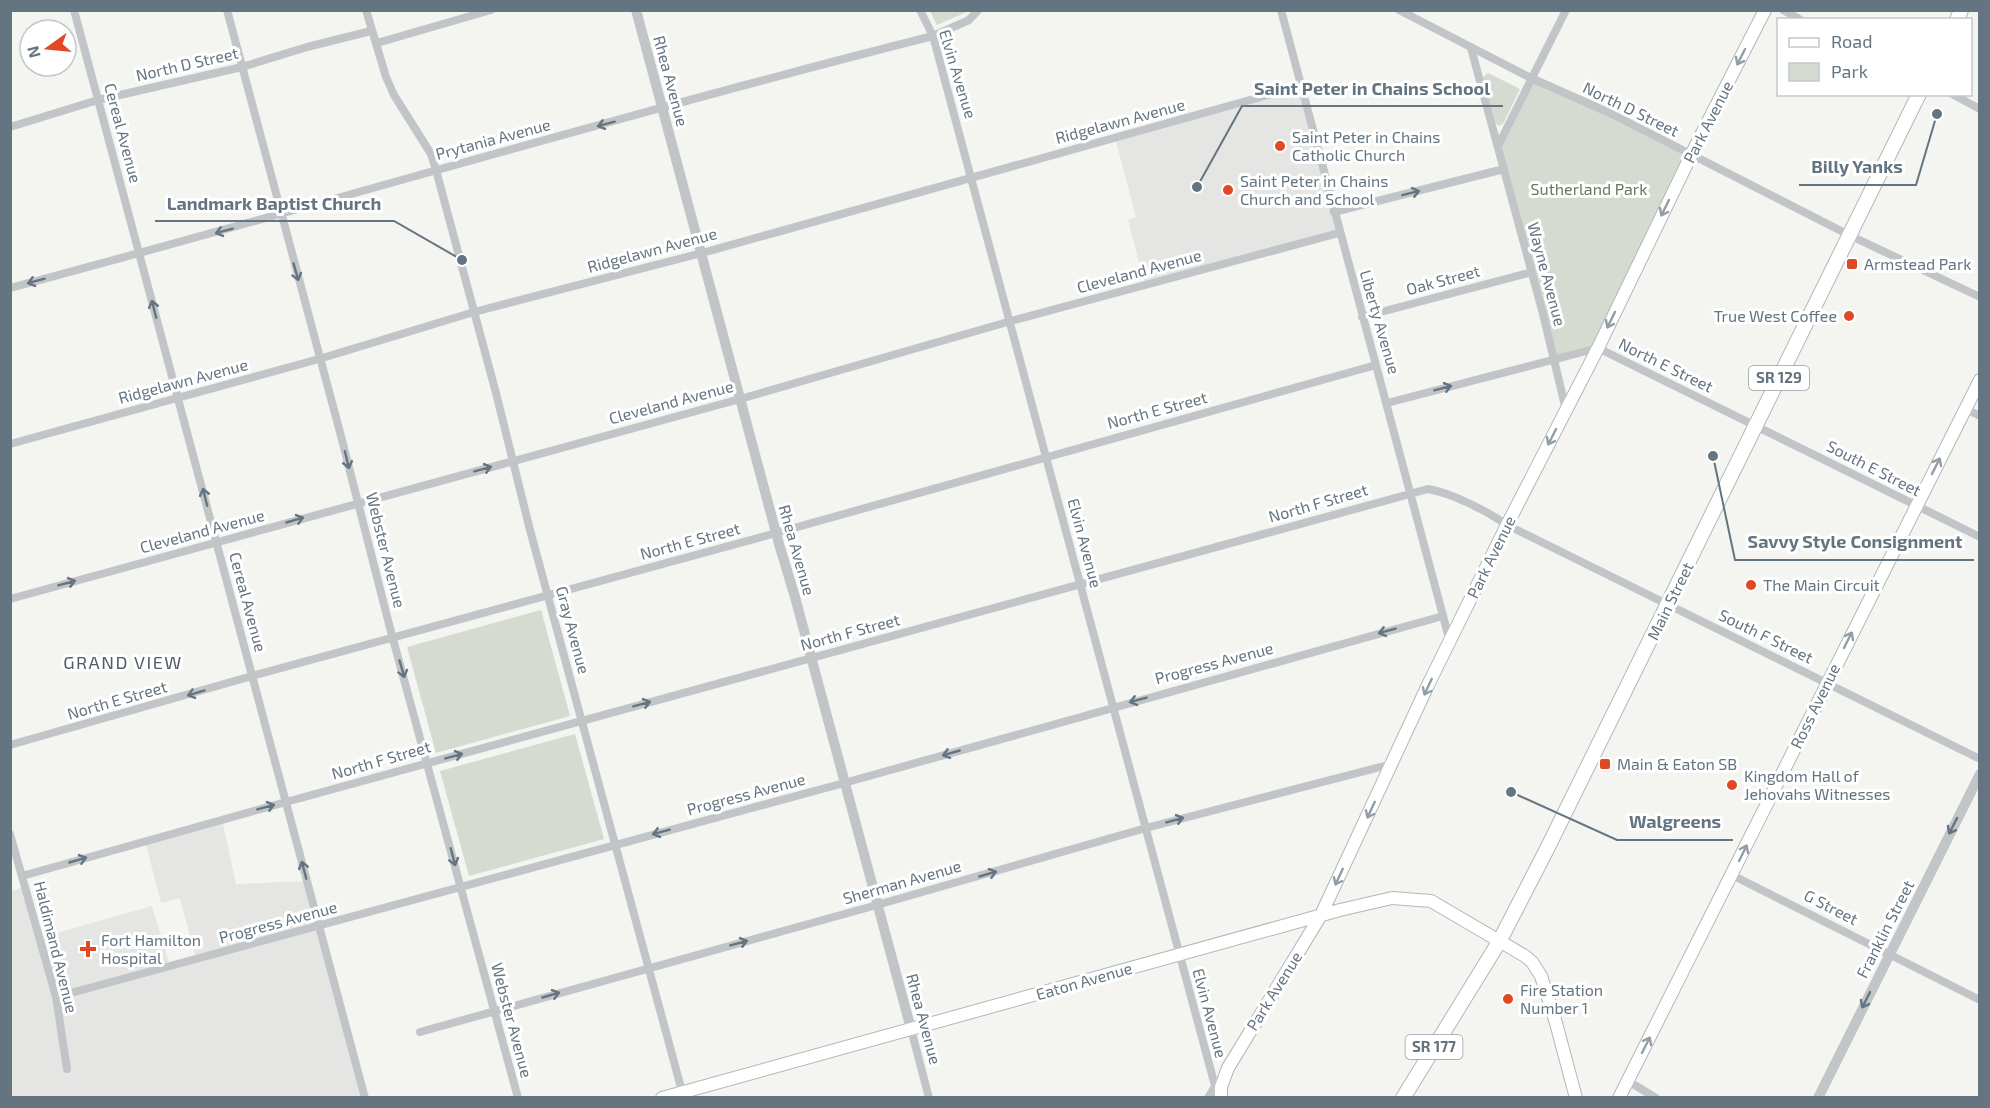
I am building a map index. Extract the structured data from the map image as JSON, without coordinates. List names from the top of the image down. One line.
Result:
{"streets":{"main road":["Park Avenue","SR 129","Main Street","Ross Avenue","Eaton Avenue","SR 177"],"street":["North D Street","Elvin Avenue","Rhea Avenue","Ridgelawn Avenue","Cereal Avenue","Prytania Avenue","Cleveland Avenue","Wayne Avenue","Oak Street","Liberty Avenue","North E Street","South E Street","North F Street","Webster Avenue","Gray Avenue","South F Street","Progress Avenue","Sherman Avenue","G Street","Franklin Street","Haldimand Avenue"]},"crossings":[["North D Street","Park Avenue"],["North D Street","Cereal Avenue"],["North D Street","Wayne Avenue"],["North D Street","Webster Avenue"],["North D Street","Main Street"],["North D Street","Gray Avenue"],["Elvin Avenue","Ridgelawn Avenue"],["Elvin Avenue","Park Avenue"],["Elvin Avenue","Prytania Avenue"],["Elvin Avenue","Cleveland Avenue"],["Elvin Avenue","North E Street"],["Elvin Avenue","North F Street"],["Elvin Avenue","Progress Avenue"],["Elvin Avenue","Sherman Avenue"],["Elvin Avenue","Eaton Avenue"],["Rhea Avenue","Ridgelawn Avenue"],["Rhea Avenue","Prytania Avenue"],["Rhea Avenue","Cleveland Avenue"],["Rhea Avenue","North E Street"],["Rhea Avenue","North F Street"],["Rhea Avenue","Progress Avenue"],["Rhea Avenue","Sherman Avenue"],["Rhea Avenue","Eaton Avenue"],["Ridgelawn Avenue","Cereal Avenue"],["Ridgelawn Avenue","Liberty Avenue"],["Ridgelawn Avenue","Webster Avenue"],["Ridgelawn Avenue","Gray Avenue"],["Park Avenue","Wayne Avenue"],["Park Avenue","Liberty Avenue"],["Park Avenue","North E Street"],["Park Avenue","North F Street"],["Park Avenue","Sherman Avenue"],["Park Avenue","Eaton Avenue"],["Cereal Avenue","Prytania Avenue"],["Cereal Avenue","Cleveland Avenue"],["Cereal Avenue","North E Street"],["Cereal Avenue","North F Street"],["Cereal Avenue","Progress Avenue"],["Prytania Avenue","Webster Avenue"],["Prytania Avenue","Gray Avenue"],["Cleveland Avenue","Liberty Avenue"],["Cleveland Avenue","Webster Avenue"],["Cleveland Avenue","Gray Avenue"],["Wayne Avenue","Oak Street"],["Wayne Avenue","North E Street"],["Oak Street","Liberty Avenue"],["Liberty Avenue","North E Street"],["Liberty Avenue","North F Street"],["Liberty Avenue","Progress Avenue"],["North E Street","South E Street"],["North E Street","Webster Avenue"],["North E Street","Main Street"],["North E Street","Gray Avenue"],["South E Street","Main Street"],["South E Street","Ross Avenue"],["North F Street","Webster Avenue"],["North F Street","Main Street"],["North F Street","Gray Avenue"],["North F Street","South F Street"],["North F Street","Haldimand Avenue"],["Webster Avenue","Progress Avenue"],["Webster Avenue","Sherman Avenue"],["Main Street","South F Street"],["Main Street","Eaton Avenue"],["Gray Avenue","Progress Avenue"],["Gray Avenue","Sherman Avenue"],["Gray Avenue","Eaton Avenue"],["South F Street","Ross Avenue"],["Progress Avenue","Haldimand Avenue"],["Ross Avenue","G Street"],["G Street","Franklin Street"]],"one_way":["Park Avenue","Cereal Avenue","Prytania Avenue","Cleveland Avenue","North F Street","Webster Avenue","Progress Avenue","Ross Avenue","Sherman Avenue","Franklin Street"],"districts":["GRAND VIEW"],"parks":["Sutherland Park"],"places":{"other":["Billy Yanks","Saint Peter in Chains Catholic Church","Saint Peter in Chains School","Saint Peter in Chains Church and School","Landmark Baptist Church","True West Coffee","Savvy Style Consignment","The Main Circuit","Kingdom Hall of Jehovahs Witnesses","Walgreens","Fire Station Number 1"],"transit":["Armstead Park","Main & Eaton SB"],"health":["Fort Hamilton Hospital"]},"legend":["Road","Park"],"north":"left"}
